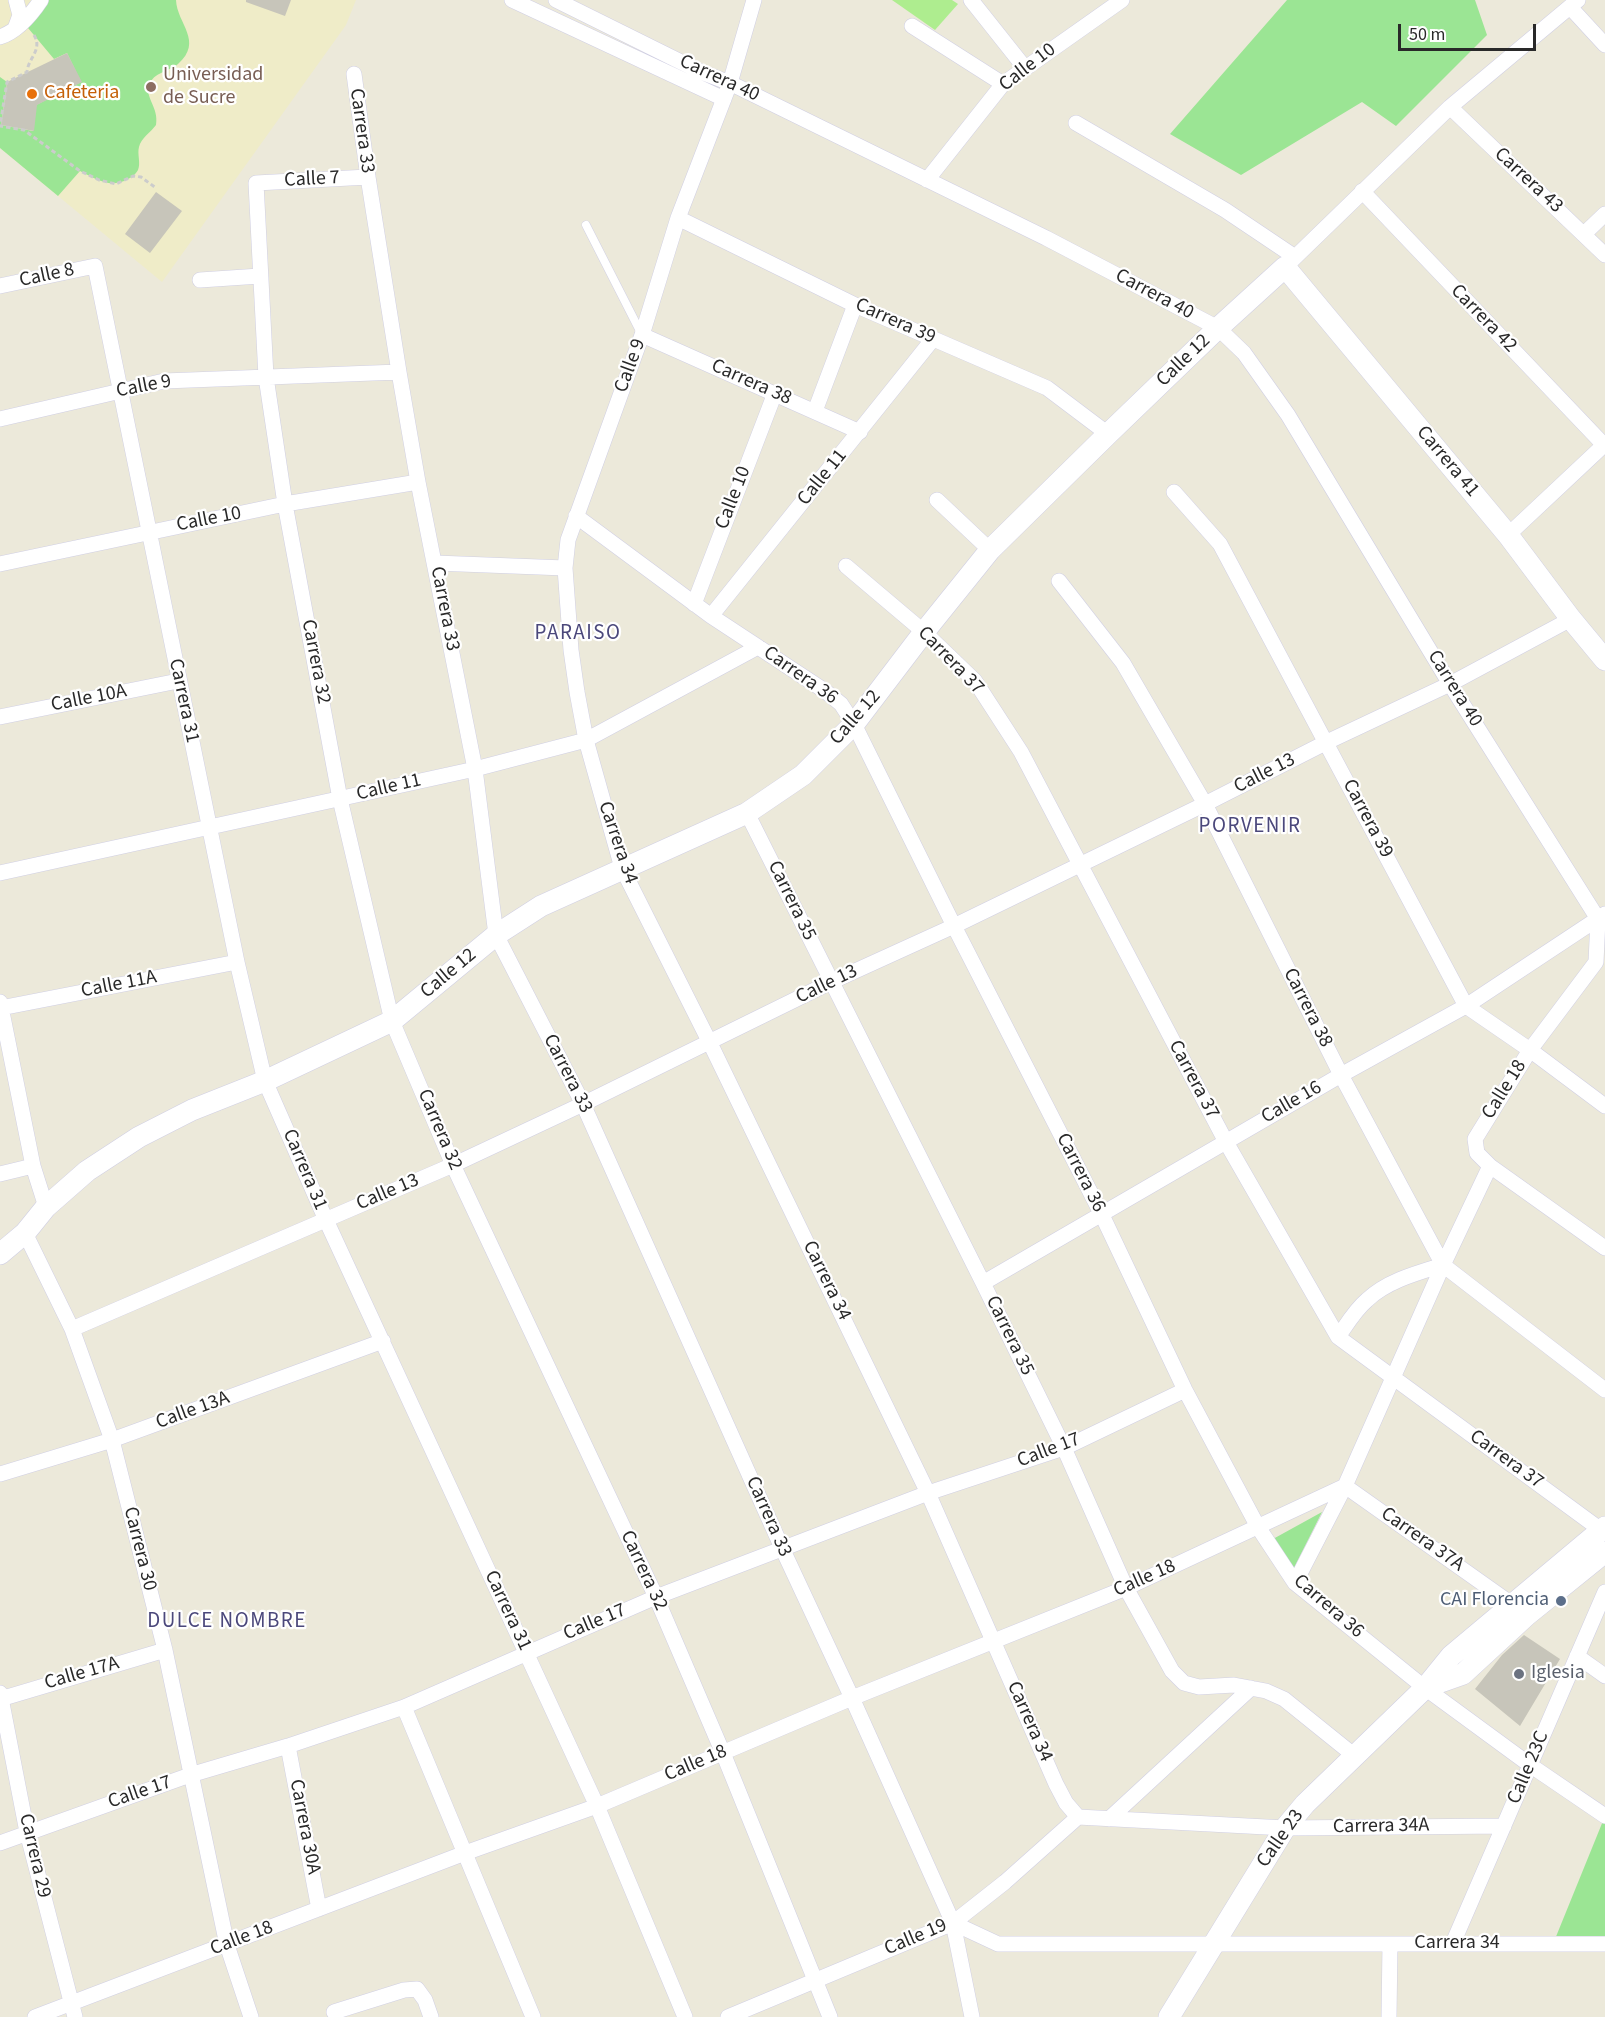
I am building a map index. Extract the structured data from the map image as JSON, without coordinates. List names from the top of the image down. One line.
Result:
{"streets":{"street":["Calle 10","Carrera 40","Carrera 33","Calle 7","Carrera 43","Calle 8","Carrera 42","Carrera 39","Calle 12","Calle 9","Carrera 38","Carrera 41","Calle 11","Carrera 37","Carrera 32","Carrera 36","Calle 10A","Carrera 31","Calle 13","Carrera 34","Carrera 35","Calle 11A","Calle 18","Calle 16","Calle 13A","Calle 17","Carrera 37A","Carrera 30","Calle 17A","Calle 23C","Carrera 30A","Carrera 34A","Calle 23","Carrera 29","Calle 19"]},"crossings":[["Calle 10","Carrera 40"],["Calle 10","Carrera 33"],["Calle 10","Carrera 38"],["Calle 10","Carrera 32"],["Calle 10","Carrera 36"],["Calle 10","Carrera 31"],["Carrera 40","Calle 12"],["Carrera 40","Calle 9"],["Carrera 40","Calle 13"],["Carrera 40","Calle 18"],["Carrera 40","Calle 16"],["Carrera 33","Calle 7"],["Carrera 33","Calle 12"],["Carrera 33","Calle 9"],["Carrera 33","Calle 11"],["Carrera 33","Calle 13"],["Carrera 33","Carrera 34"],["Carrera 33","Calle 18"],["Carrera 33","Calle 17"],["Carrera 33","Calle 19"],["Calle 7","Carrera 32"],["Carrera 43","Calle 12"],["Calle 8","Carrera 31"],["Carrera 42","Calle 12"],["Carrera 39","Calle 12"],["Carrera 39","Calle 9"],["Carrera 39","Calle 11"],["Carrera 39","Calle 13"],["Carrera 39","Calle 18"],["Carrera 39","Calle 16"],["Calle 12","Carrera 41"],["Calle 12","Carrera 37"],["Calle 12","Carrera 32"],["Calle 12","Carrera 36"],["Calle 12","Carrera 31"],["Calle 12","Carrera 34"],["Calle 12","Carrera 35"],["Calle 12","Carrera 30"],["Calle 9","Carrera 38"],["Calle 9","Calle 11"],["Calle 9","Carrera 32"],["Calle 9","Carrera 36"],["Calle 9","Carrera 31"],["Calle 9","Carrera 34"],["Carrera 38","Calle 11"],["Carrera 38","Calle 13"],["Carrera 38","Calle 16"],["Carrera 41","Calle 13"],["Calle 11","Carrera 32"],["Calle 11","Carrera 36"],["Calle 11","Carrera 31"],["Calle 11","Carrera 34"],["Carrera 37","Calle 13"],["Carrera 37","Calle 16"],["Carrera 37","Calle 23"],["Carrera 32","Calle 13"],["Carrera 32","Calle 18"],["Carrera 32","Calle 17"],["Carrera 32","Calle 19"],["Carrera 36","Calle 13"],["Carrera 36","Calle 18"],["Carrera 36","Calle 16"],["Carrera 36","Calle 17"],["Carrera 36","Calle 23C"],["Carrera 36","Calle 23"],["Calle 10A","Carrera 31"],["Carrera 31","Calle 13"],["Carrera 31","Calle 11A"],["Carrera 31","Calle 18"],["Carrera 31","Calle 13A"],["Carrera 31","Calle 17"],["Calle 13","Carrera 34"],["Calle 13","Carrera 35"],["Calle 13","Carrera 30"],["Carrera 34","Calle 18"],["Carrera 34","Calle 17"],["Carrera 34","Calle 23C"],["Carrera 34","Carrera 34A"],["Carrera 34","Calle 23"],["Carrera 34","Calle 19"],["Carrera 35","Calle 18"],["Carrera 35","Calle 16"],["Carrera 35","Calle 17"],["Carrera 35","Calle 23"],["Calle 18","Calle 16"],["Calle 18","Carrera 37A"],["Calle 18","Carrera 30"],["Calle 18","Carrera 30A"],["Calle 18","Carrera 29"],["Calle 13A","Carrera 30"],["Calle 17","Carrera 30"],["Calle 17","Carrera 30A"],["Calle 17","Carrera 29"],["Carrera 37A","Calle 23"],["Carrera 30","Calle 17A"],["Calle 17A","Carrera 29"],["Calle 23C","Carrera 34A"],["Carrera 34A","Calle 23"],["Carrera 34A","Calle 19"]],"districts":["PARAISO","PORVENIR","DULCE NOMBRE"],"places":["Universidad de Sucre","Cafeteria","CAI Florencia","Iglesia"],"scale_bar":"50 m"}
